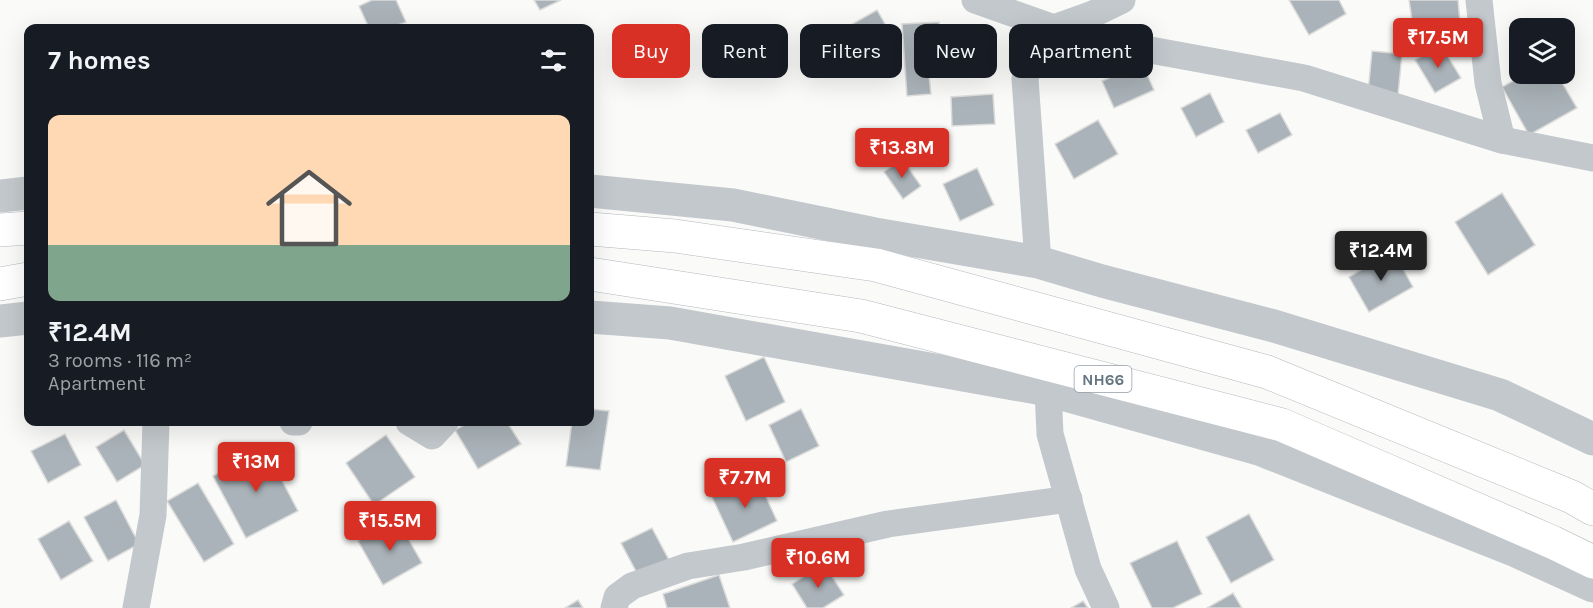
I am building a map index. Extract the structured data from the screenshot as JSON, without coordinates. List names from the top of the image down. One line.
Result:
{"streets":{"highway":["NH66"]},"page":{"price":["₹17.5M","₹13.8M","₹12.4M","₹13M","₹7.7M","₹15.5M","₹10.6M"],"chip":["Buy","Rent","Filters","New","Apartment"],"heading":"7 homes","list":[{"name":"₹12.4M","note":"3 rooms · 116 m² · Apartment"}]}}
